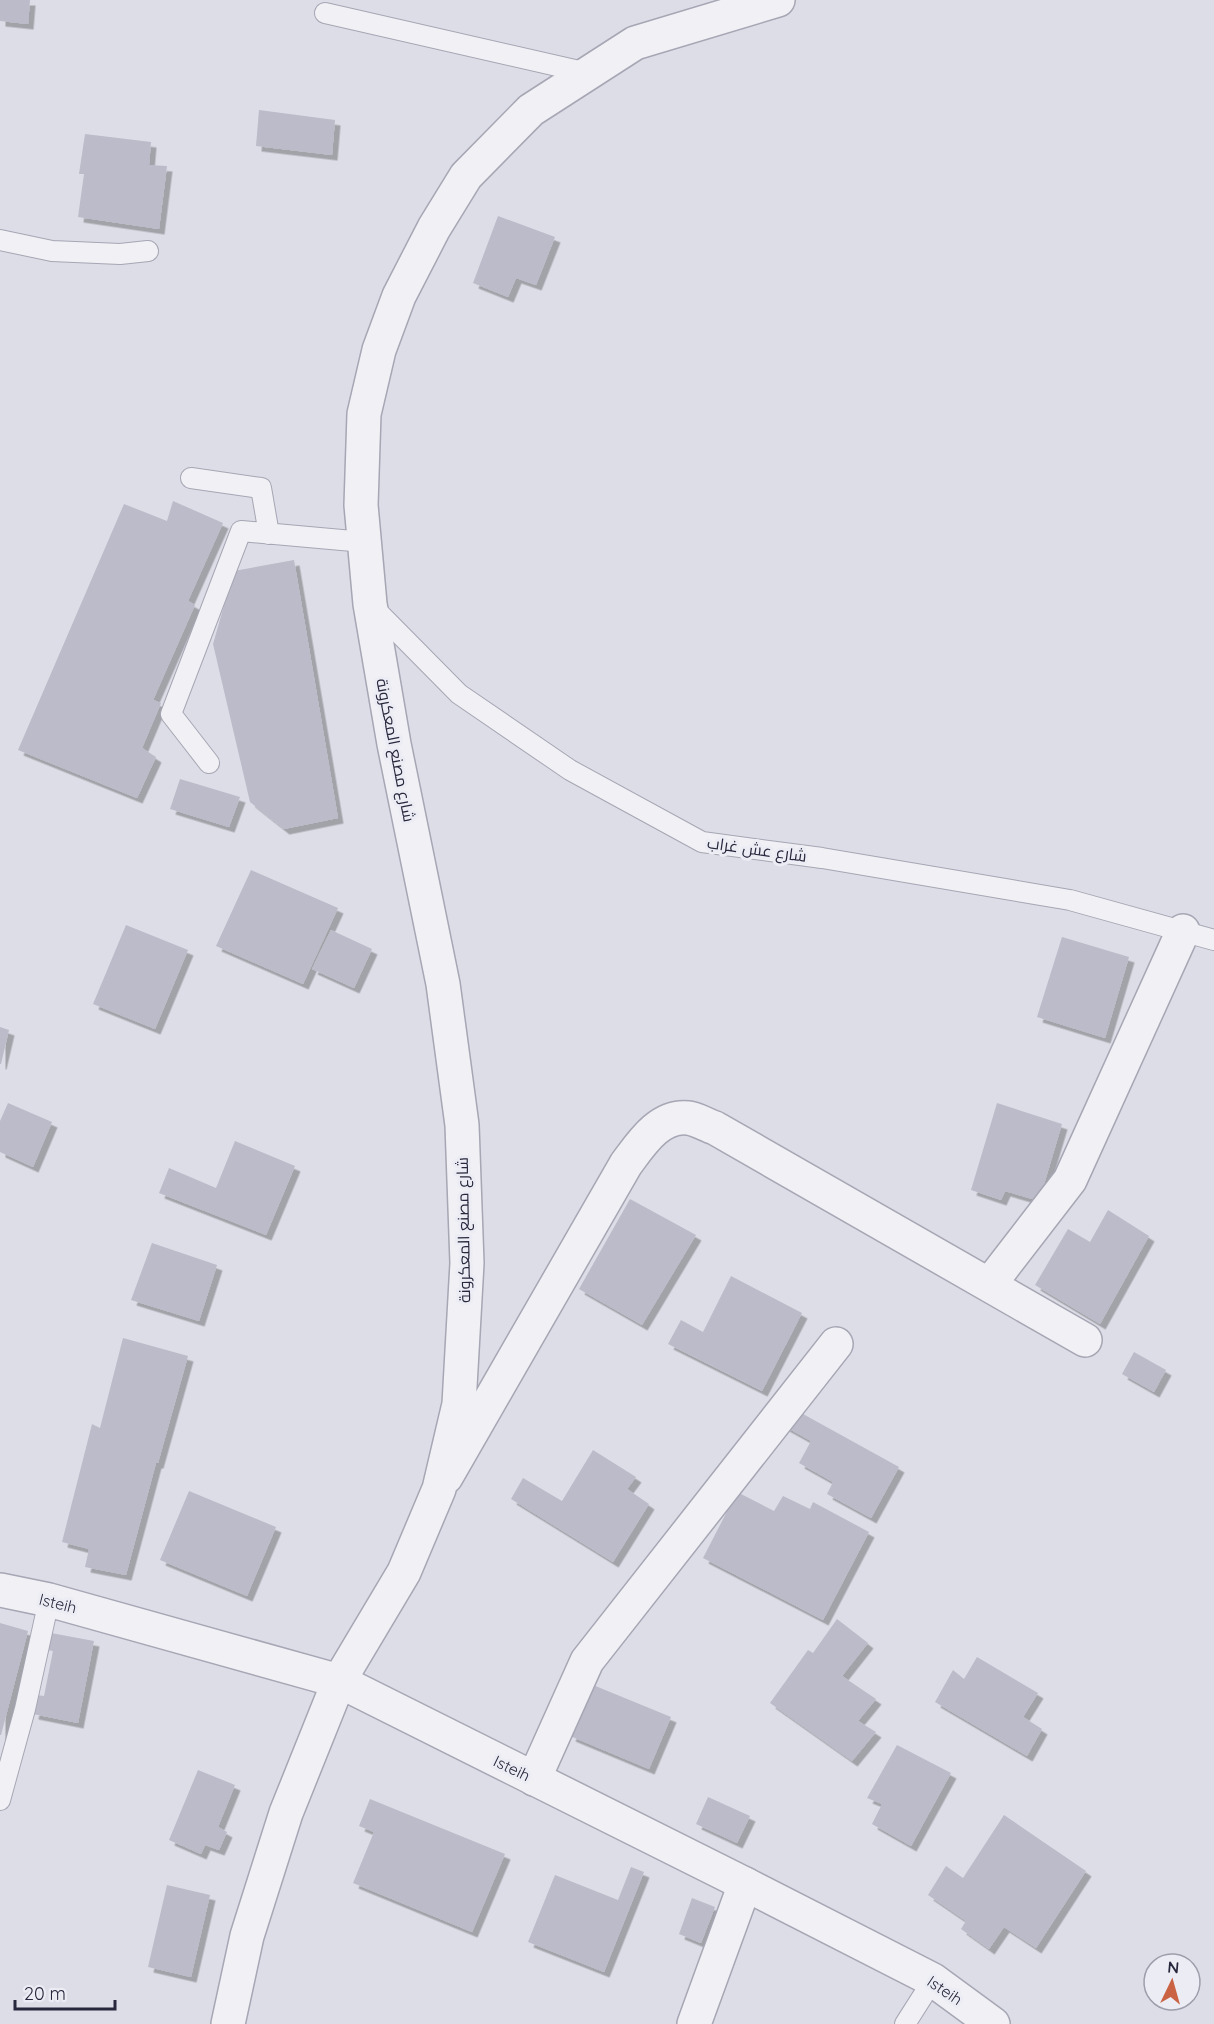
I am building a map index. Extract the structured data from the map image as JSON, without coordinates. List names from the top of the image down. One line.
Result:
{"streets":{"street":["شارع مصنع المعكرونة","Isteih"],"lane":["شارع عش غراب"]},"crossings":[["شارع مصنع المعكرونة","شارع عش غراب"],["شارع مصنع المعكرونة","Isteih"]],"scale_bar":"20 m","north":"top"}
